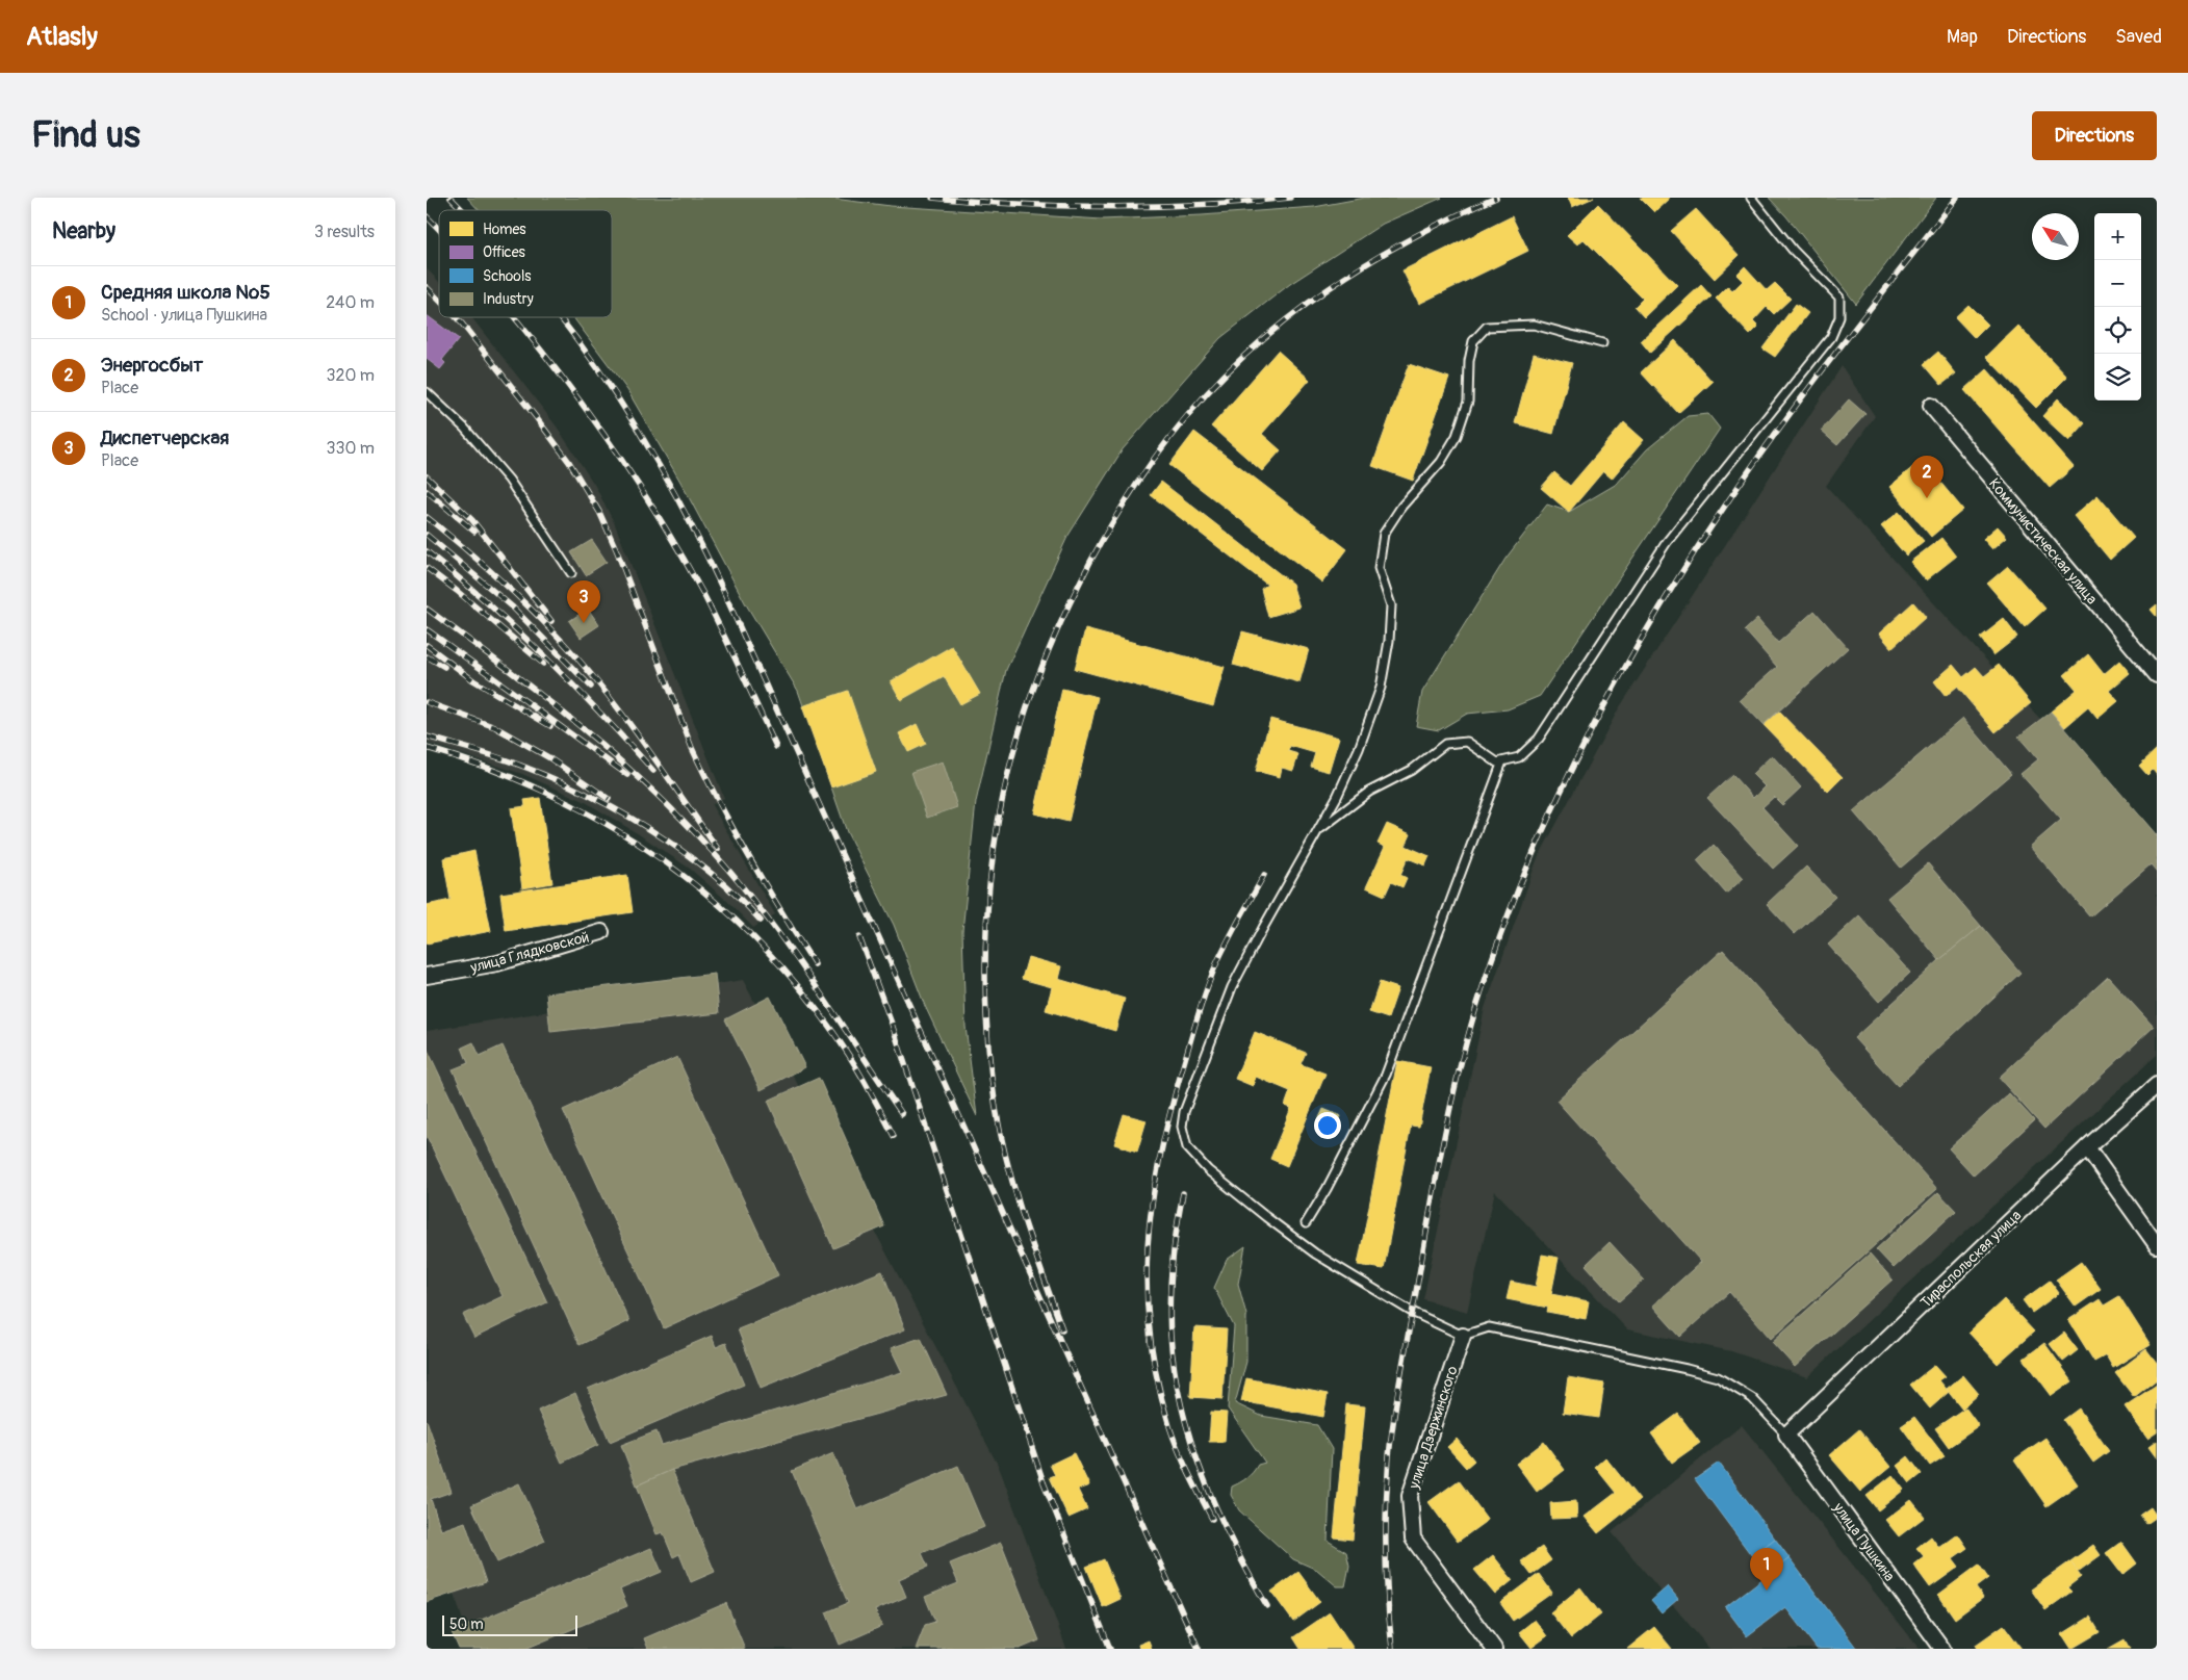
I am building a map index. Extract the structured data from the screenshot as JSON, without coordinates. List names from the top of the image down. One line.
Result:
{"streets":{"street":["Коммунистическая улица","улица Глядковской","Тираспольская улица","улица Дзержинского","улица Пушкина"]},"crossings":[["Тираспольская улица","улица Пушкина"]],"legend":["Homes","Offices","Schools","Industry"],"scale_bar":"50 m","north":"top left","page":{"header":"Atlasly","nav":["Map","Directions","Saved"],"buttons":"Directions","title":"Find us","heading":["Nearby","3 results"],"map_buttons":["+","−"],"list":[{"mark":"1","name":"Средняя школа №5","note":"School · улица Пушкина","value":"240 m"},{"mark":"2","name":"Энергосбыт","note":"Place","value":"320 m"},{"mark":"3","name":"Диспетчерская","note":"Place","value":"330 m"}],"pins":["2","3","1"],"scale":"50 m"}}
